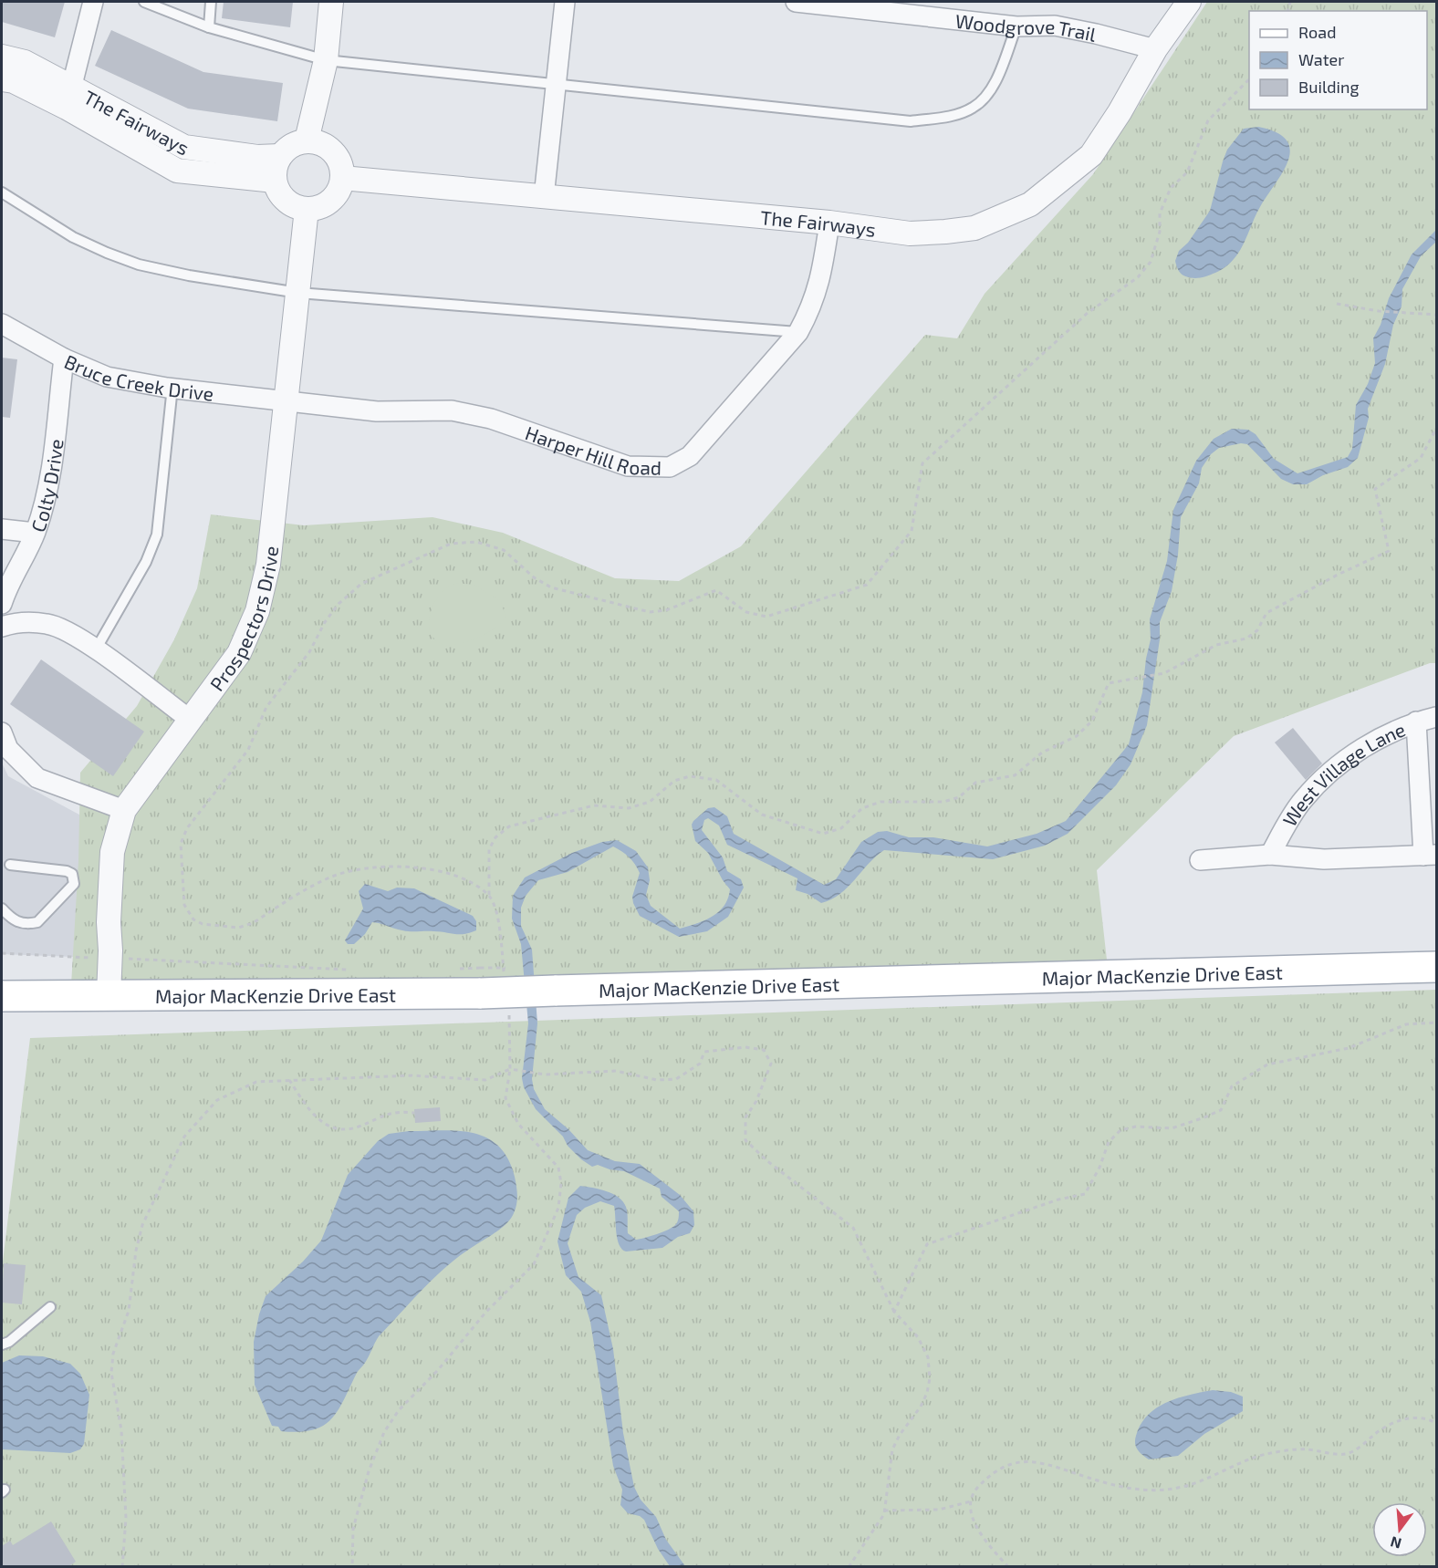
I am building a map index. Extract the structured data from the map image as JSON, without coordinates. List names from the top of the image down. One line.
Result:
{"streets":{"main road":["Major MacKenzie Drive East"],"street":["Woodgrove Trail","The Fairways","Bruce Creek Drive","Harper Hill Road","Colty Drive","Prospectors Drive","West Village Lane"]},"crossings":[["Woodgrove Trail","The Fairways"],["The Fairways","Harper Hill Road"],["The Fairways","Prospectors Drive"],["Bruce Creek Drive","Harper Hill Road"],["Bruce Creek Drive","Colty Drive"],["Bruce Creek Drive","Prospectors Drive"],["Harper Hill Road","Prospectors Drive"],["Prospectors Drive","Major MacKenzie Drive East"]],"legend":["Road","Water","Building"],"north":"bottom"}
